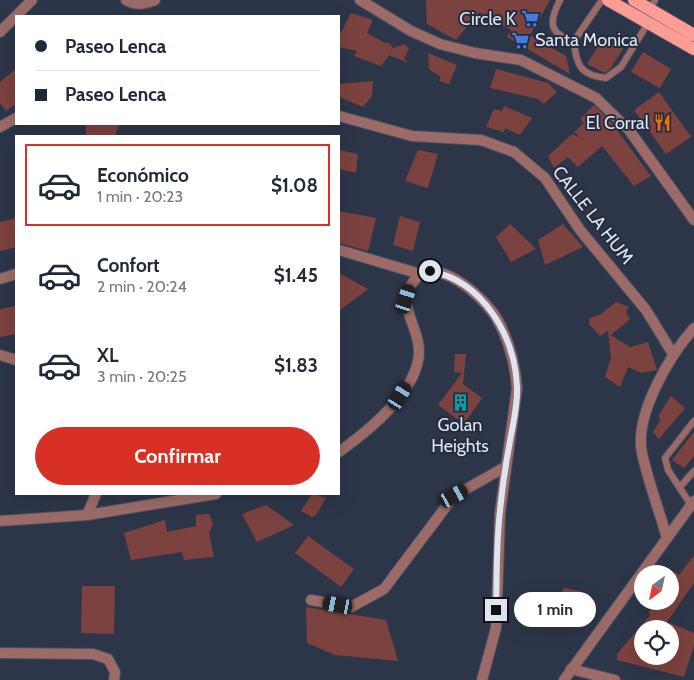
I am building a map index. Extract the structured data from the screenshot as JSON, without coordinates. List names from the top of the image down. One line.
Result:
{"streets":{"street":["CALLE LA HUM"]},"places":{"supermarket":["Circle K","Santa Monica"],"restaurant":["El Corral"],"building":["Golan Heights"]},"north":"bottom left","page":{"banner":["Paseo Lenca","Paseo Lenca"],"list":[{"name":"Económico","note":"1 min · 20:23","value":"$1.08"},{"name":"Confort","note":"2 min · 20:24","value":"$1.45"},{"name":"XL","note":"3 min · 20:25","value":"$1.83"}],"buttons":"Confirmar","bubble":"1 min"}}
